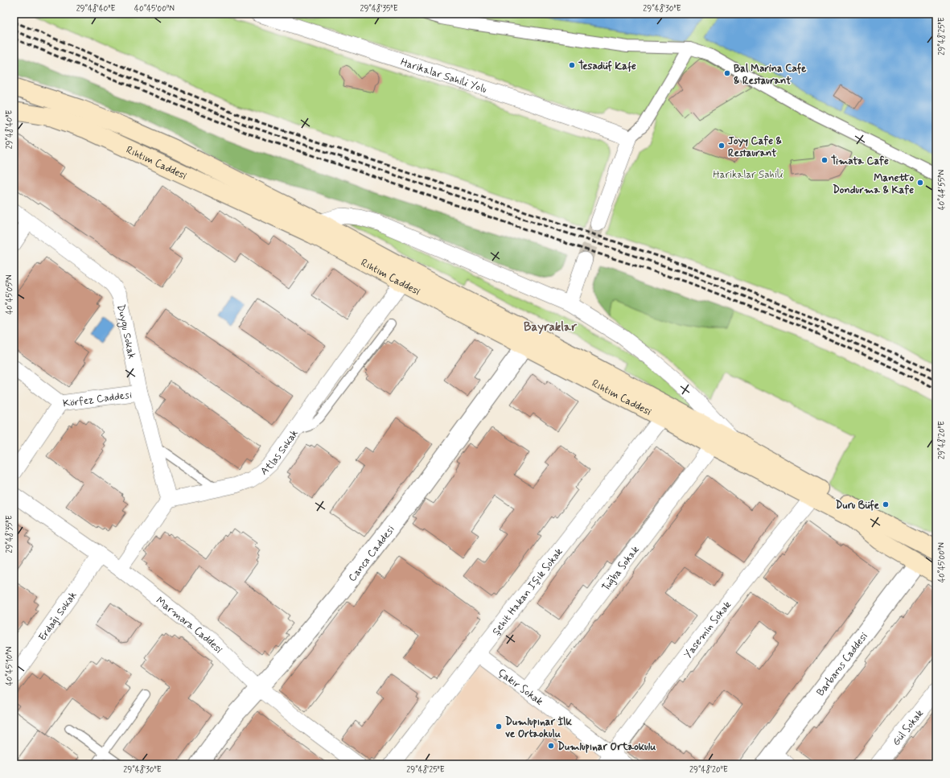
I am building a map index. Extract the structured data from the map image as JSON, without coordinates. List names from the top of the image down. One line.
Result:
{"streets":{"main road":["Rıhtım Caddesi"],"street":["Harikalar Sahili Yolu","Duygu Sokak","Körfez Caddesi","Atlas Sokak","Canca Caddesi","Tuğba Sokak","Şehit Hakan Işık Sokak","Erdağı Sokak","Marmara Caddesi","Yasemin Sokak","Barbaros Caddesi","Çakır Sokak","Gül Sokak"]},"crossings":[["Rıhtım Caddesi","Atlas Sokak"],["Rıhtım Caddesi","Canca Caddesi"],["Rıhtım Caddesi","Tuğba Sokak"],["Rıhtım Caddesi","Şehit Hakan Işık Sokak"],["Rıhtım Caddesi","Yasemin Sokak"],["Rıhtım Caddesi","Barbaros Caddesi"],["Duygu Sokak","Körfez Caddesi"],["Duygu Sokak","Atlas Sokak"],["Canca Caddesi","Marmara Caddesi"],["Tuğba Sokak","Çakır Sokak"],["Şehit Hakan Işık Sokak","Çakır Sokak"],["Erdağı Sokak","Marmara Caddesi"],["Yasemin Sokak","Çakır Sokak"]],"districts":["Bayraklar"],"parks":["Harikalar Sahili"],"places":["Tesadüf Kafe","Bal Marina Cafe & Restaurant","Joyy Cafe & Restaurant","Timata Cafe","Manetto Dondurma & Kafe","Duru Büfe","Dumlupınar İlk ve Ortaokulu","Dumlupınar Ortaokulu"],"coordinates":["29°48'40\"E","40°45'00\"N","29°48'35\"E","29°48'30\"E","29°48'25\"E","40°44'55\"N","40°45'05\"N","29°48'20\"E","40°45'10\"N"]}
